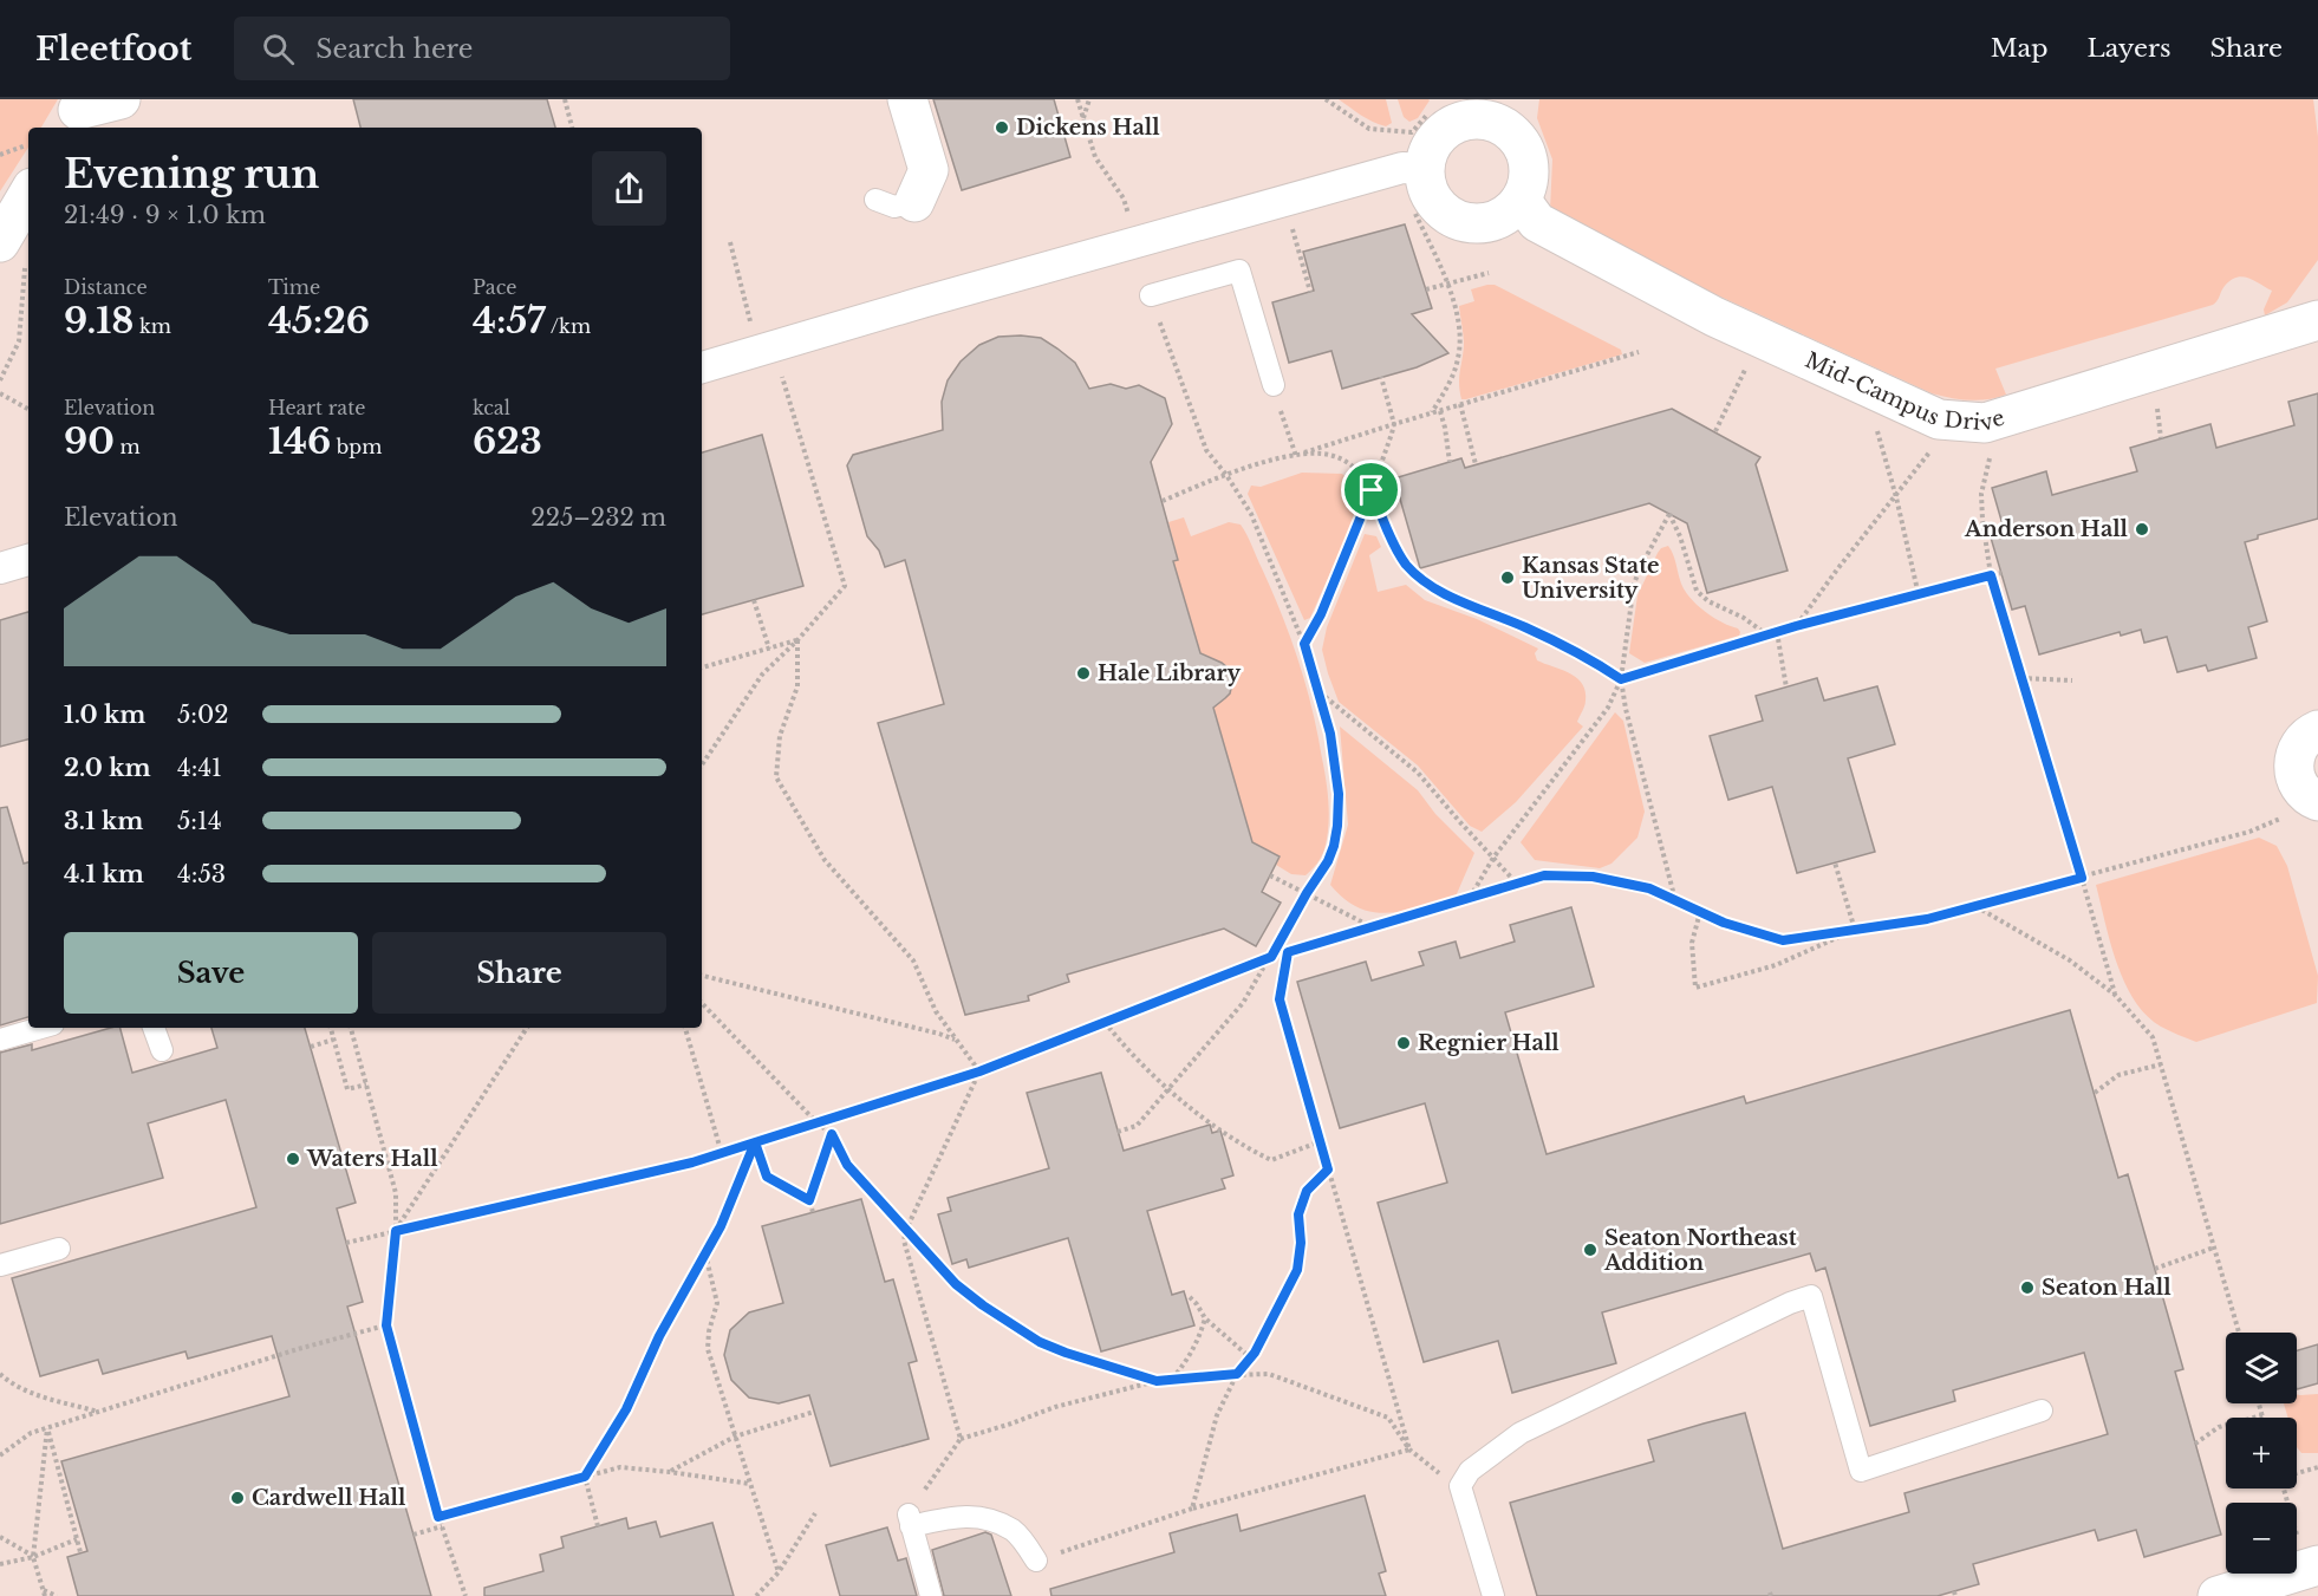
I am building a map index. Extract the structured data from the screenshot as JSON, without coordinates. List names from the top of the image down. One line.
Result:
{"streets":{"street":["Mid-Campus Drive"]},"places":["Dickens Hall","Anderson Hall","Kansas State University","Hale Library","Regnier Hall","Waters Hall","Seaton Northeast Addition","Seaton Hall","Cardwell Hall"],"page":{"header":"Fleetfoot","search":"Search here","nav":["Map","Layers","Share"],"heading":["Evening run","21:49 · 9 × 1.0 km"],"stats":[["Distance","9.18 km"],["Time","45:26"],["Pace","4:57 /km"],["Elevation","90 m"],["Heart rate","146 bpm"],["kcal","623"]],"chart":["Elevation","225–232 m"],"list":[{"name":"1.0 km","note":"5:02"},{"name":"2.0 km","note":"4:41"},{"name":"3.1 km","note":"5:14"},{"name":"4.1 km","note":"4:53"}],"buttons":["Save","Share"],"map_buttons":["+","−"]}}
